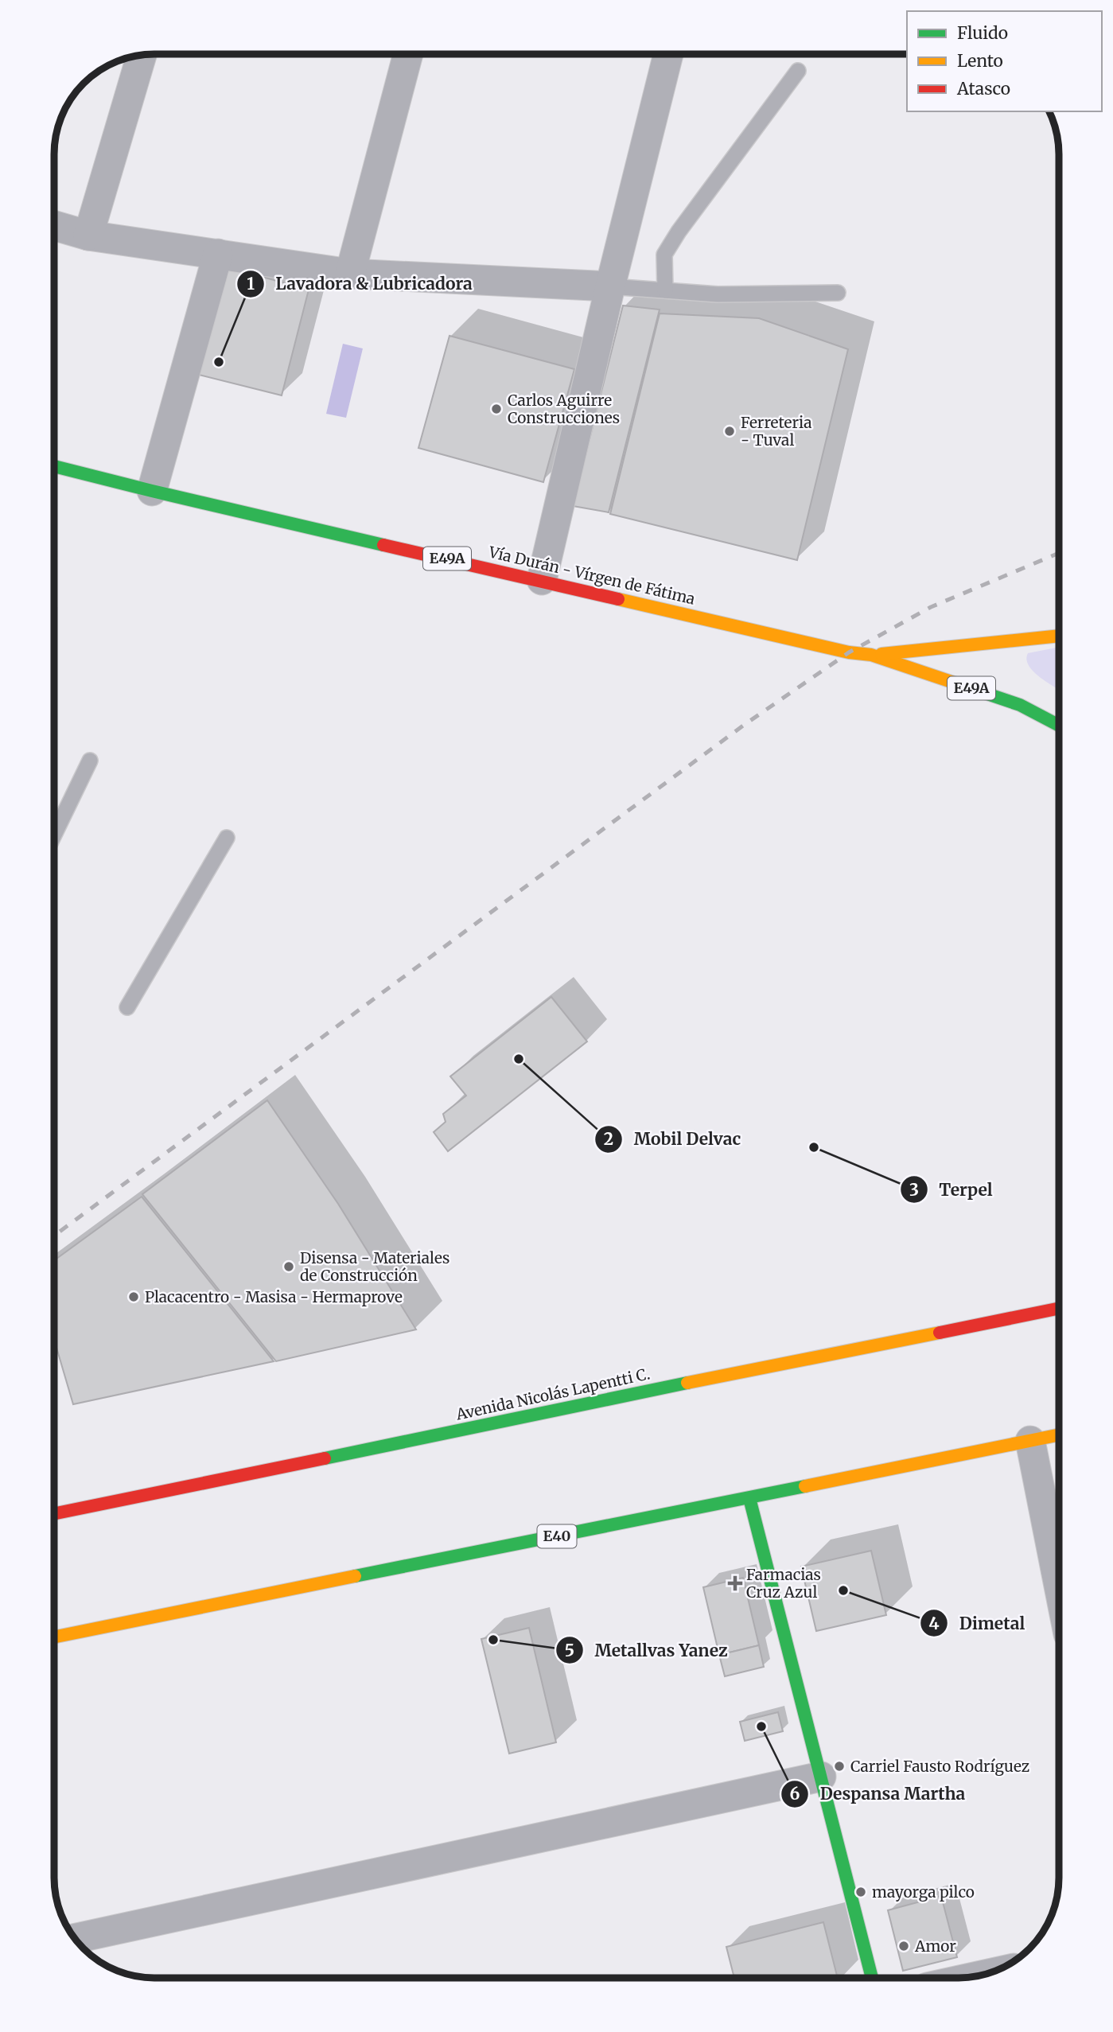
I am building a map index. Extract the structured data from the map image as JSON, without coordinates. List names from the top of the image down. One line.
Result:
{"streets":{"main road":["E49A","Vía Durán - Vírgen de Fátima","Avenida Nicolás Lapentti C.","E40"]},"places":{"other":["Lavadora & Lubricadora","Carlos Aguirre Construcciones","Ferreteria - Tuval","Mobil Delvac","Terpel","Disensa - Materiales de Construcción","Placacentro - Masisa - Hermaprove","Dimetal","Metallvas Yanez","Despansa Martha","Carriel Fausto Rodríguez","mayorga pilco","Amor"],"health":["Farmacias Cruz Azul"]},"legend":["Fluido","Lento","Atasco"]}
